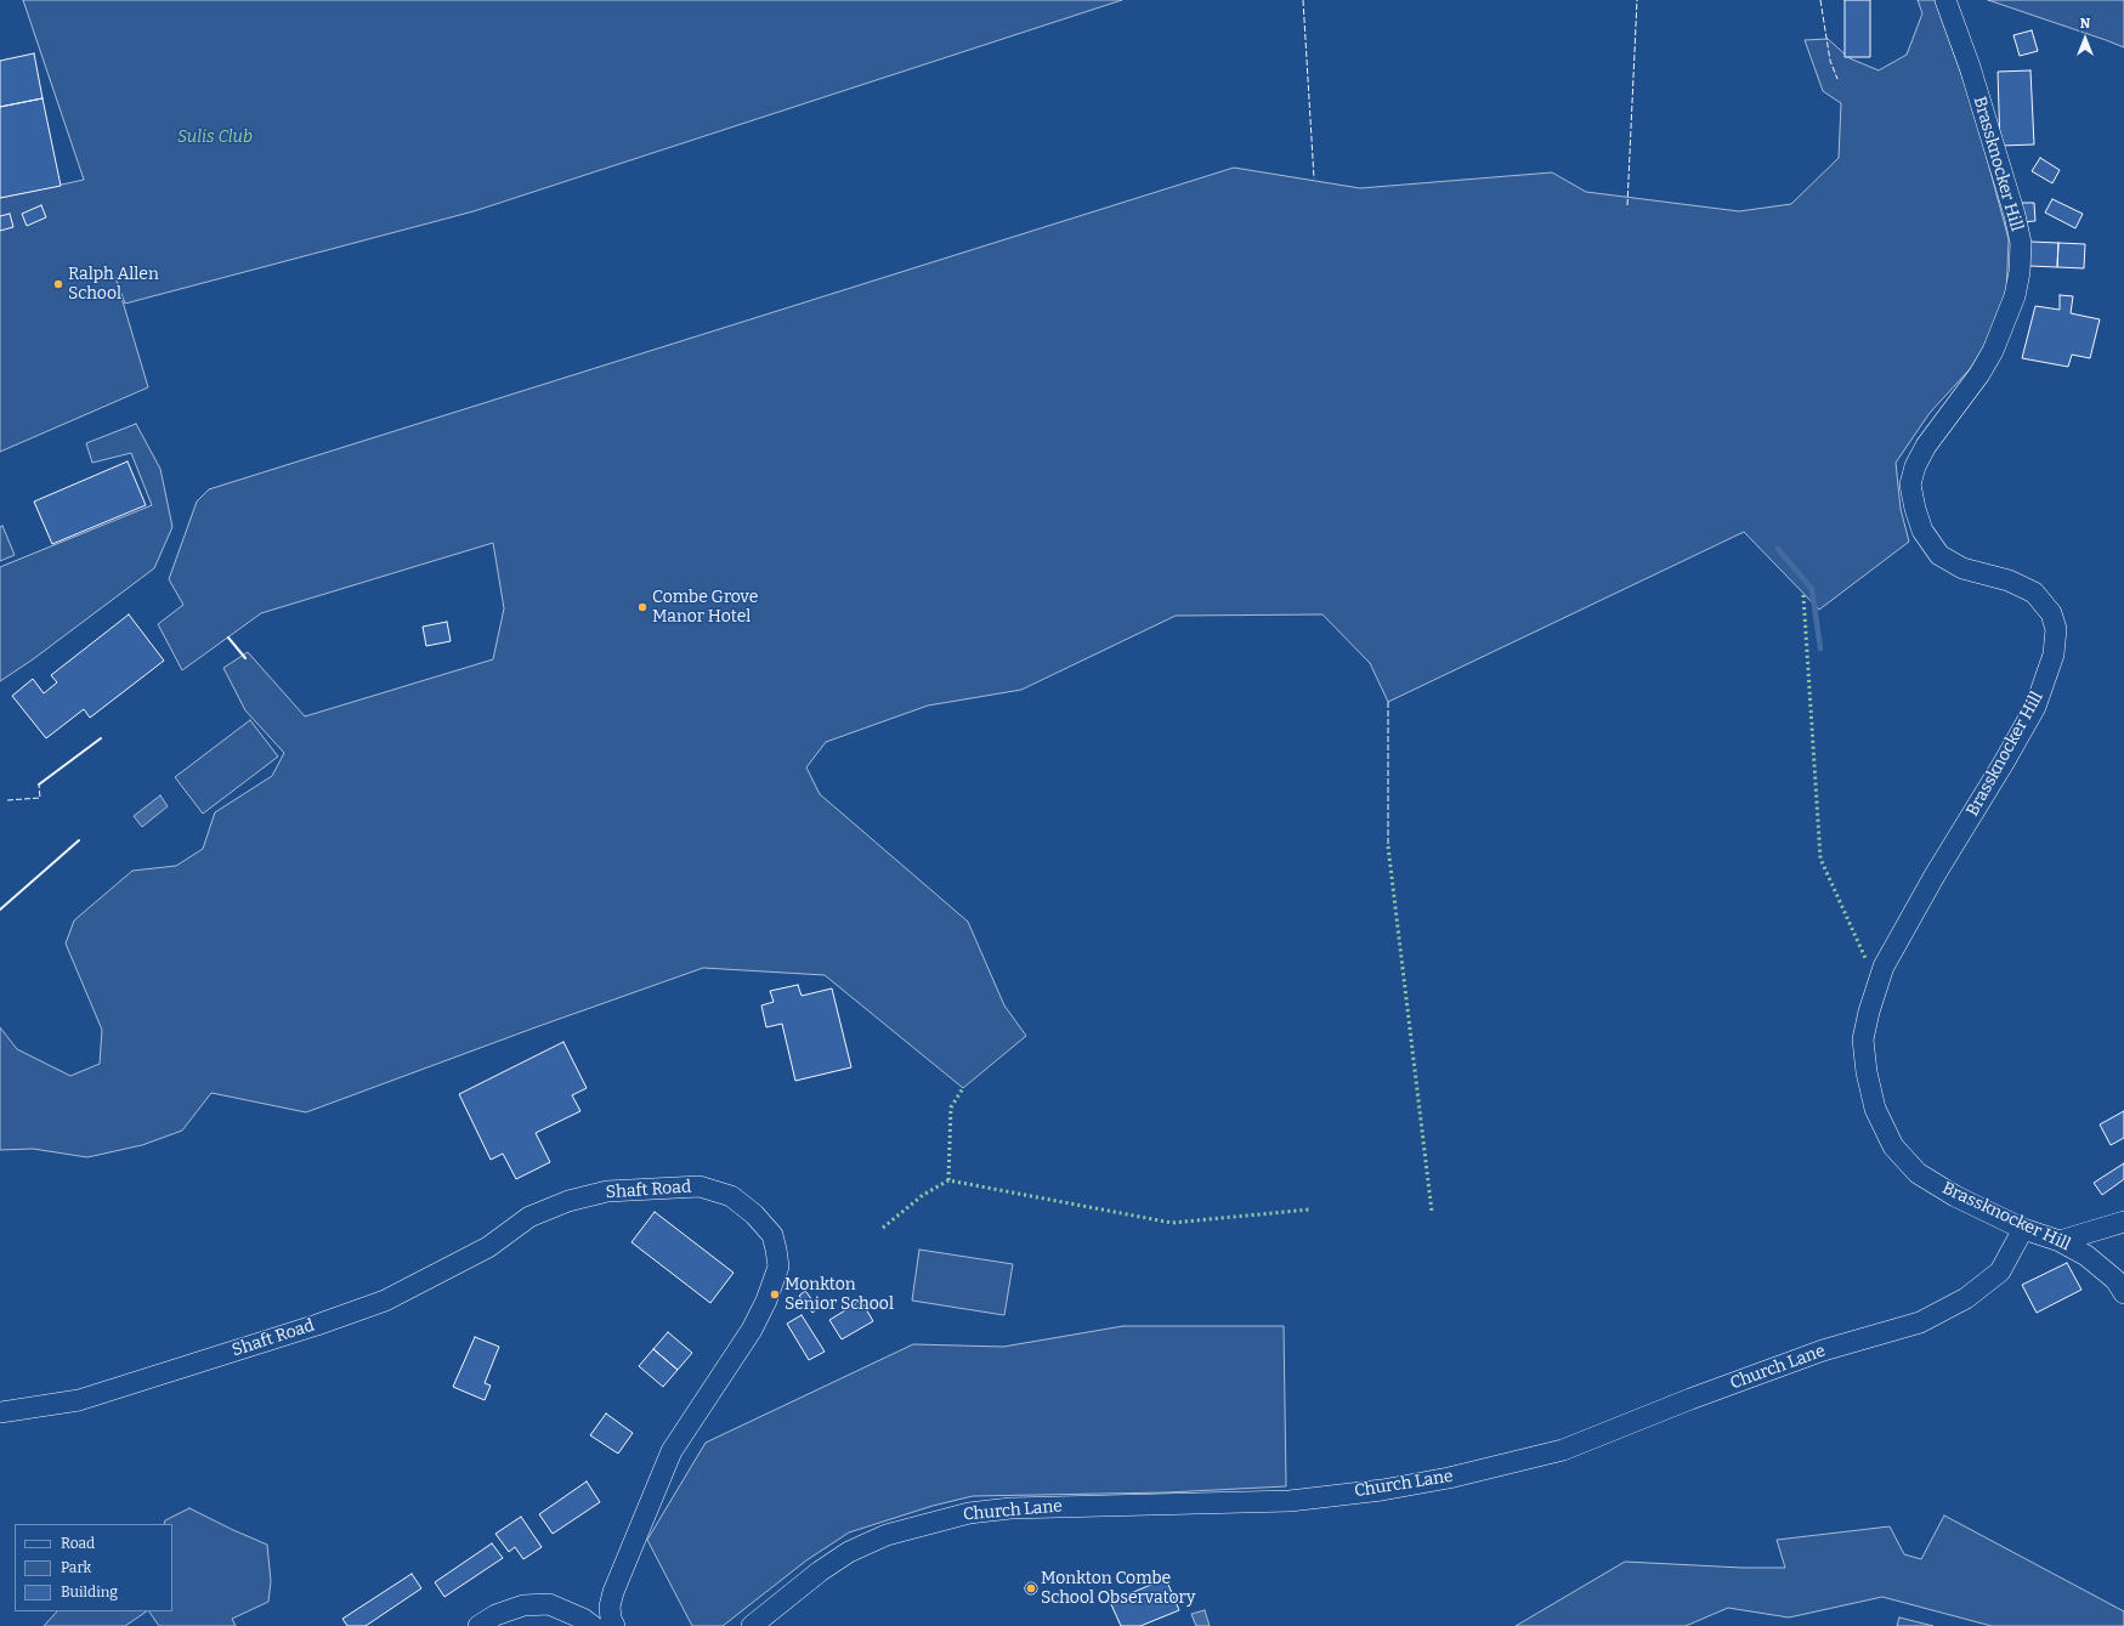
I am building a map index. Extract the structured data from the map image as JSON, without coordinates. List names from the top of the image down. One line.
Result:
{"streets":{"street":["Brassknocker Hill","Shaft Road","Church Lane"]},"crossings":[["Brassknocker Hill","Church Lane"]],"parks":["Sulis Club"],"places":["Ralph Allen School","Combe Grove Manor Hotel","Monkton Senior School","Monkton Combe School Observatory"],"legend":["Road","Park","Building"],"north":"top"}
